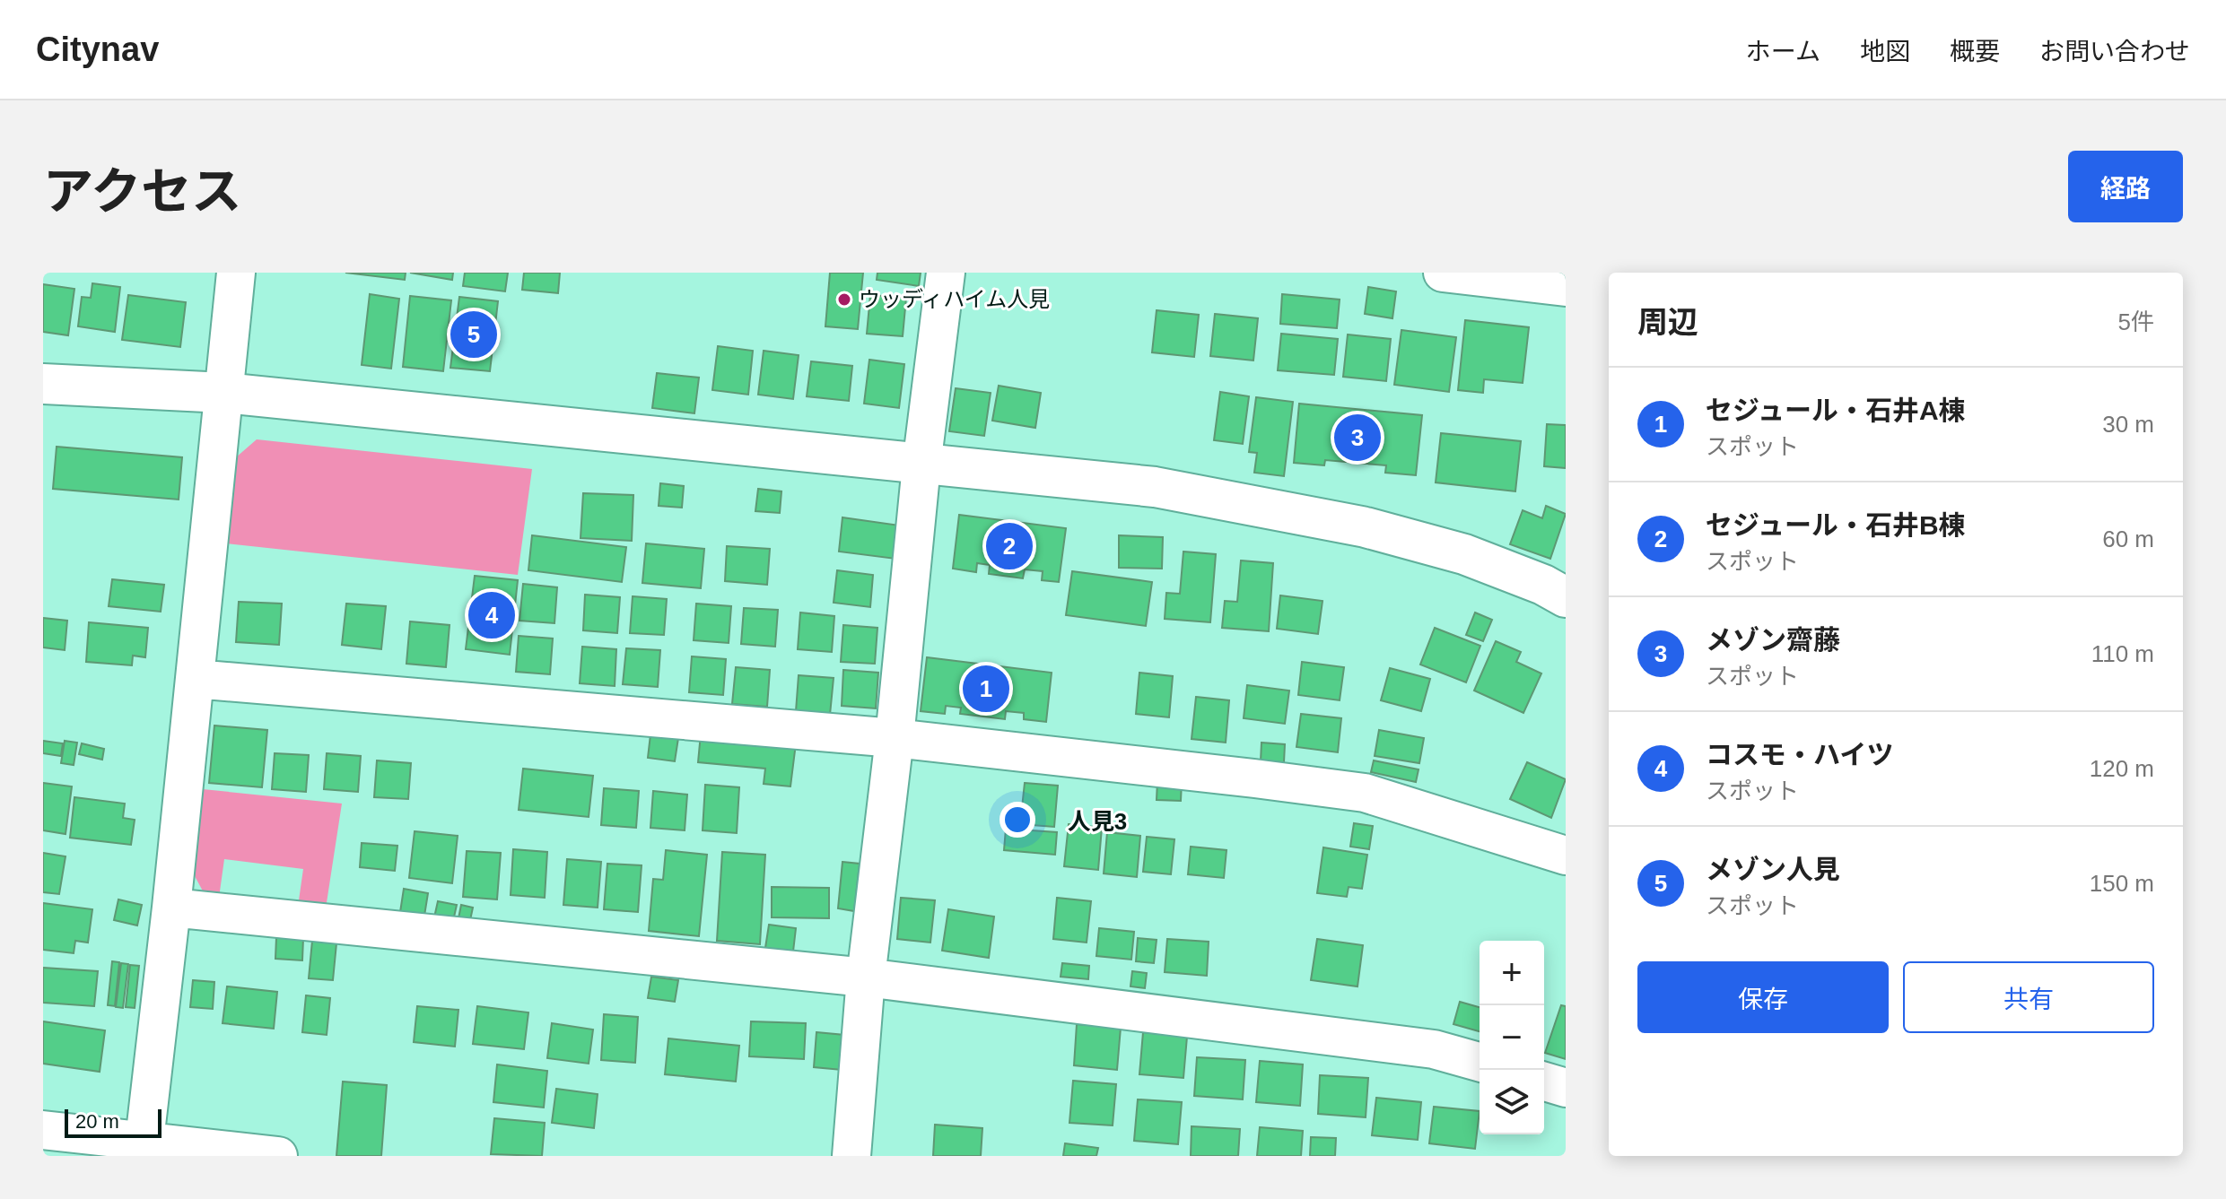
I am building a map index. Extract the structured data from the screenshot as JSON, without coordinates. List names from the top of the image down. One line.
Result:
{"districts":["人見3"],"places":["ウッディハイム人見"],"scale_bar":"20 m","page":{"header":"Citynav","nav":["ホーム","地図","概要","お問い合わせ"],"title":"アクセス","buttons":["経路",["保存","共有"]],"heading":["周辺","5件"],"pins":["5","3","2","4","1"],"list":[{"mark":"1","name":"セジュール・石井A棟","note":"スポット","value":"30 m"},{"mark":"2","name":"セジュール・石井B棟","note":"スポット","value":"60 m"},{"mark":"3","name":"メゾン齋藤","note":"スポット","value":"110 m"},{"mark":"4","name":"コスモ・ハイツ","note":"スポット","value":"120 m"},{"mark":"5","name":"メゾン人見","note":"スポット","value":"150 m"}],"map_buttons":["+","−"],"scale":"20 m"}}
